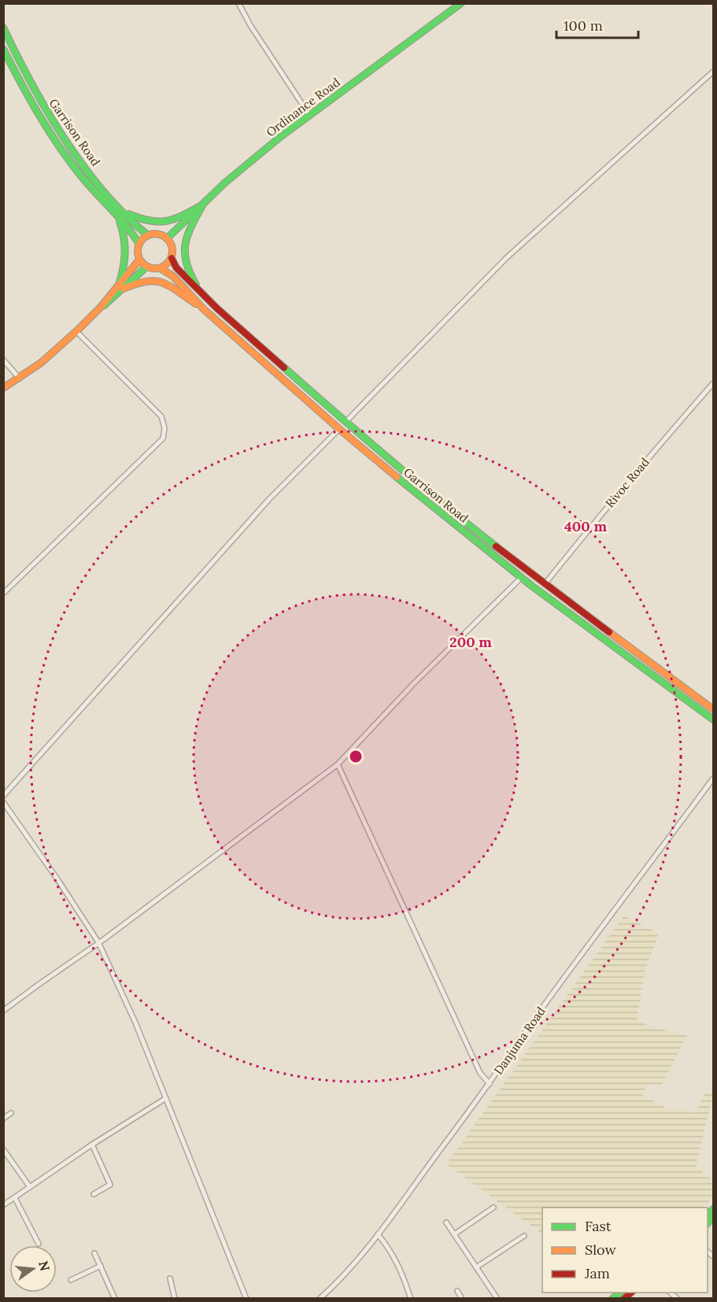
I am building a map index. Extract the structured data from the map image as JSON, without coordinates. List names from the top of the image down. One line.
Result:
{"streets":{"main road":["Ordinance Road","Garrison Road"],"street":["Rivoc Road","Danjuma Road"]},"crossings":[["Ordinance Road","Garrison Road"],["Garrison Road","Rivoc Road"]],"legend":["Fast","Slow","Jam"],"scale_bar":"100 m","north":"right","rings":["400 m","200 m"]}
